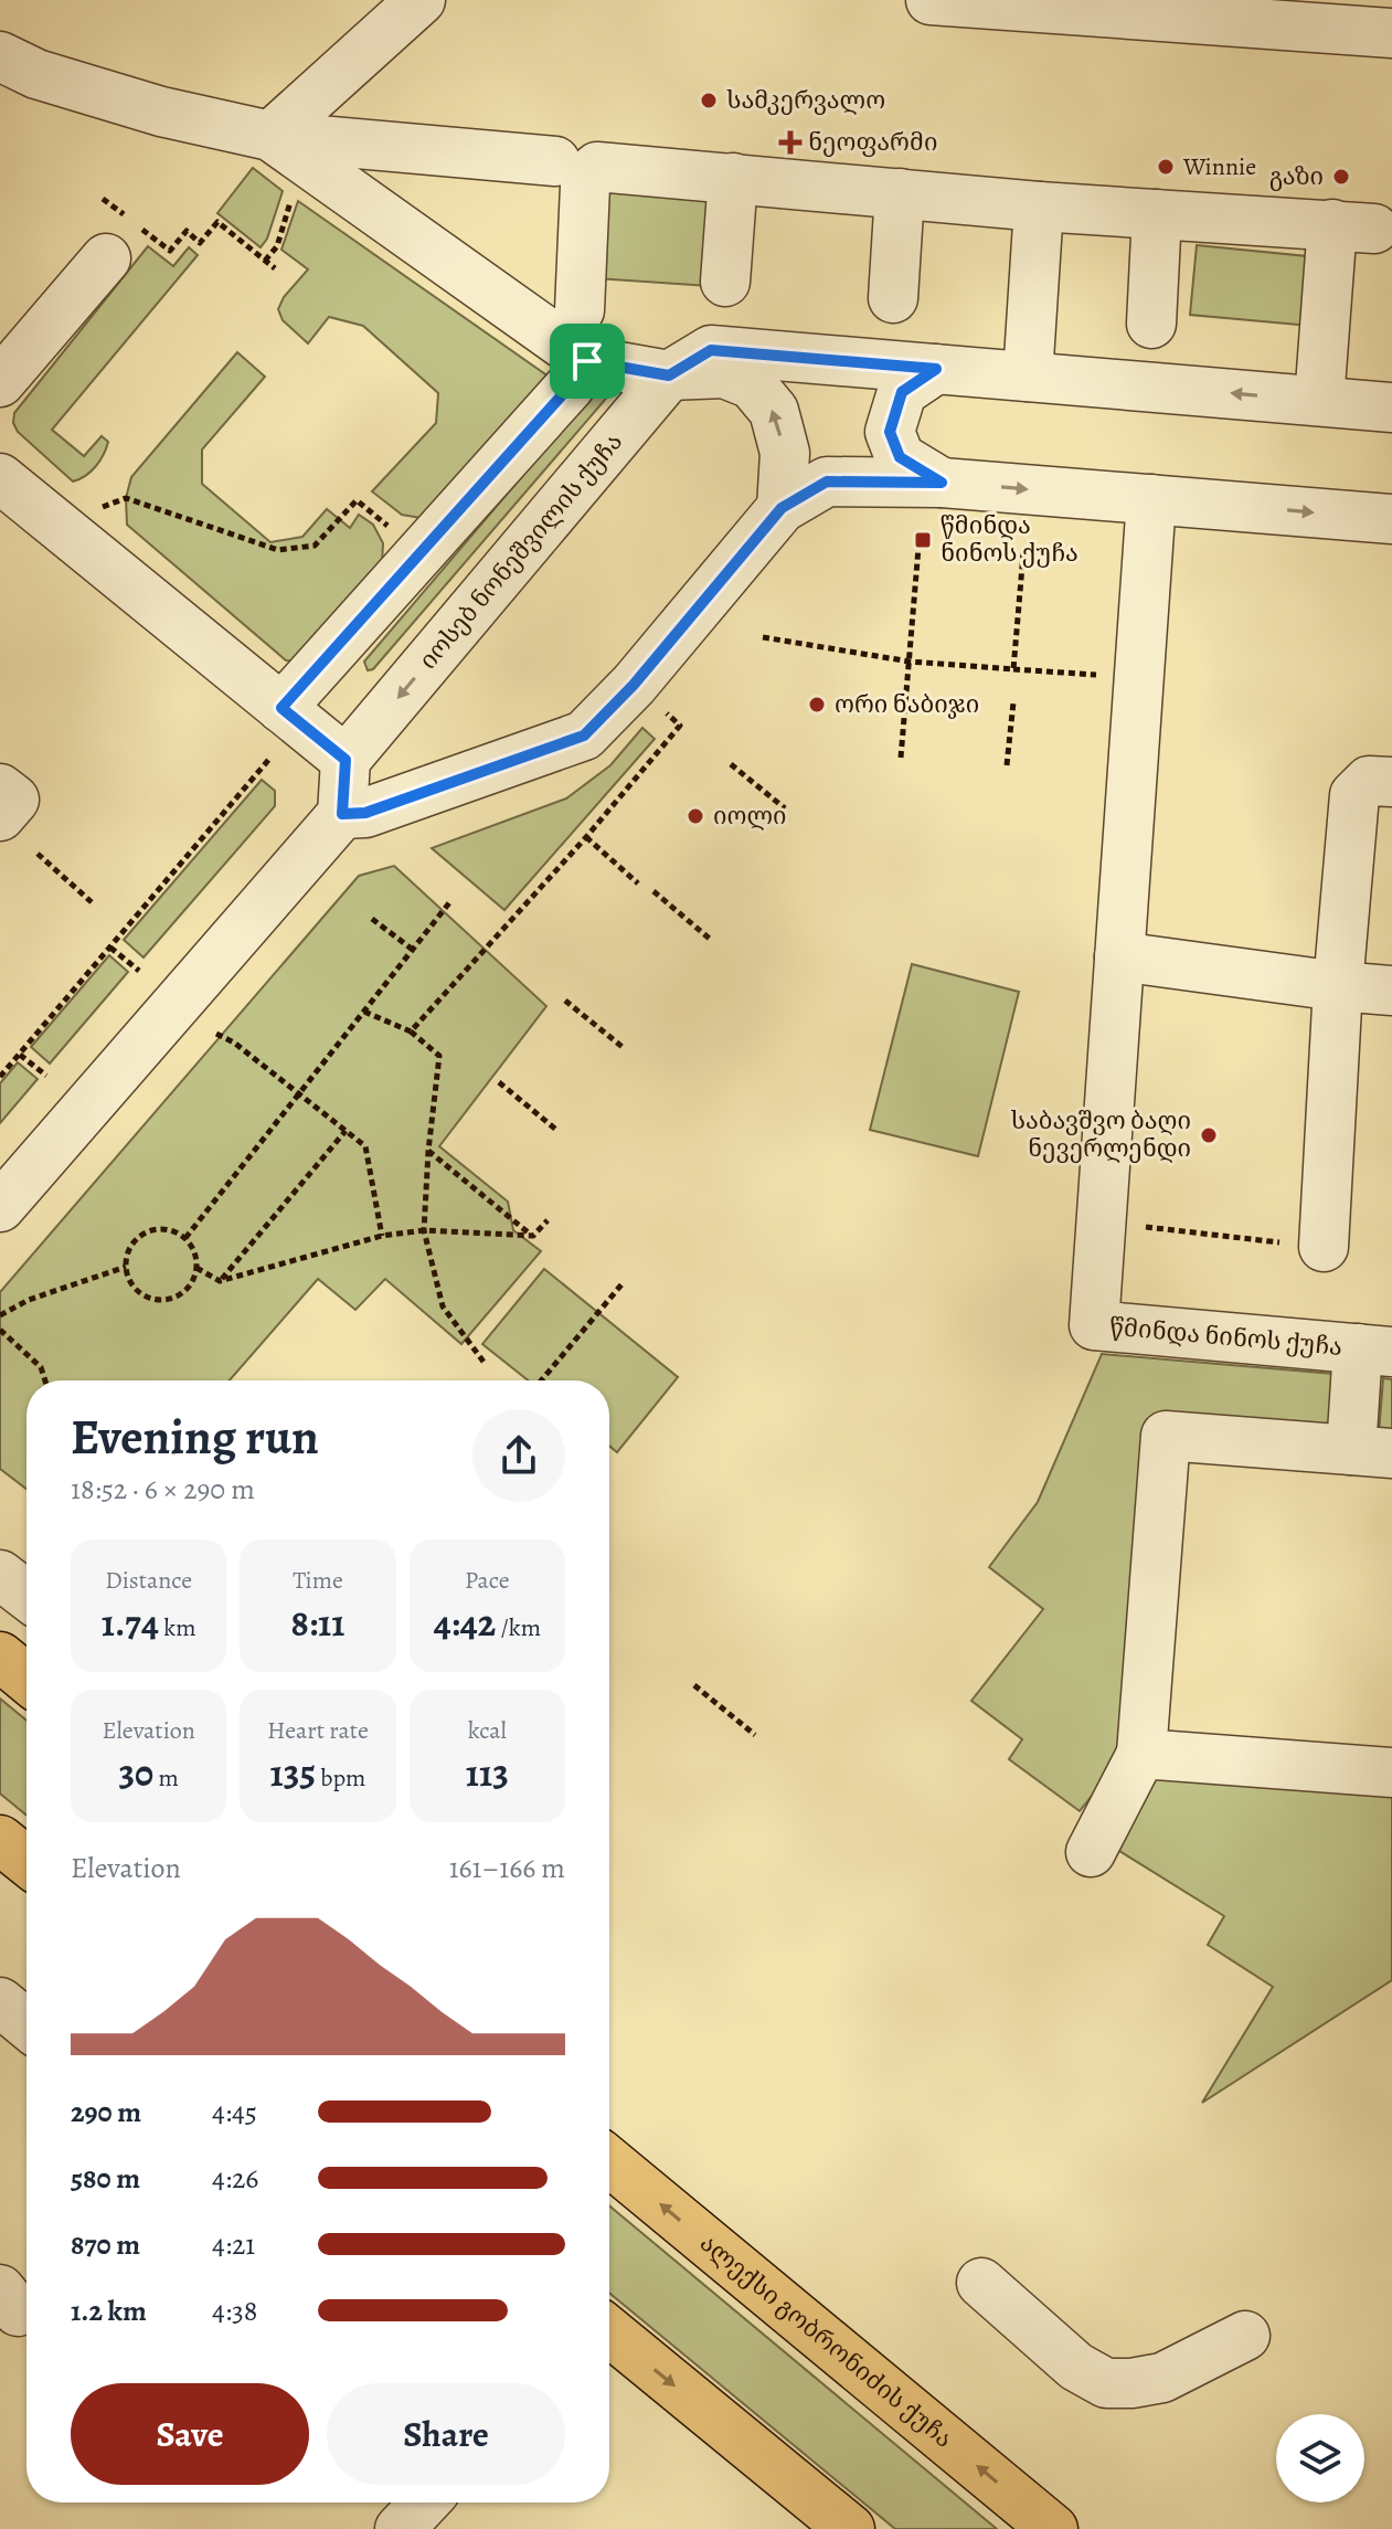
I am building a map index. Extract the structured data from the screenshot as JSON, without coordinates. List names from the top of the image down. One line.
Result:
{"streets":{"main road":["ალექსი გობრონიძის ქუჩა"],"street":["იოსებ ნონეშვილის ქუჩა","წმინდა ნინოს ქუჩა"]},"places":{"other":["სამკერვალო","Winnie","გაზი","ორი ნაბიჯი","იოლი","საბავშვო ბაღი ნევერლენდი"],"health":["ნეოფარმი"],"transit":["წმინდა ნინოს ქუჩა"]},"page":{"heading":["Evening run","18:52 · 6 × 290 m"],"stats":[["Distance","1.74 km"],["Time","8:11"],["Pace","4:42 /km"],["Elevation","30 m"],["Heart rate","135 bpm"],["kcal","113"]],"chart":["Elevation","161–166 m"],"list":[{"name":"290 m","note":"4:45"},{"name":"580 m","note":"4:26"},{"name":"870 m","note":"4:21"},{"name":"1.2 km","note":"4:38"}],"buttons":["Save","Share"]}}
